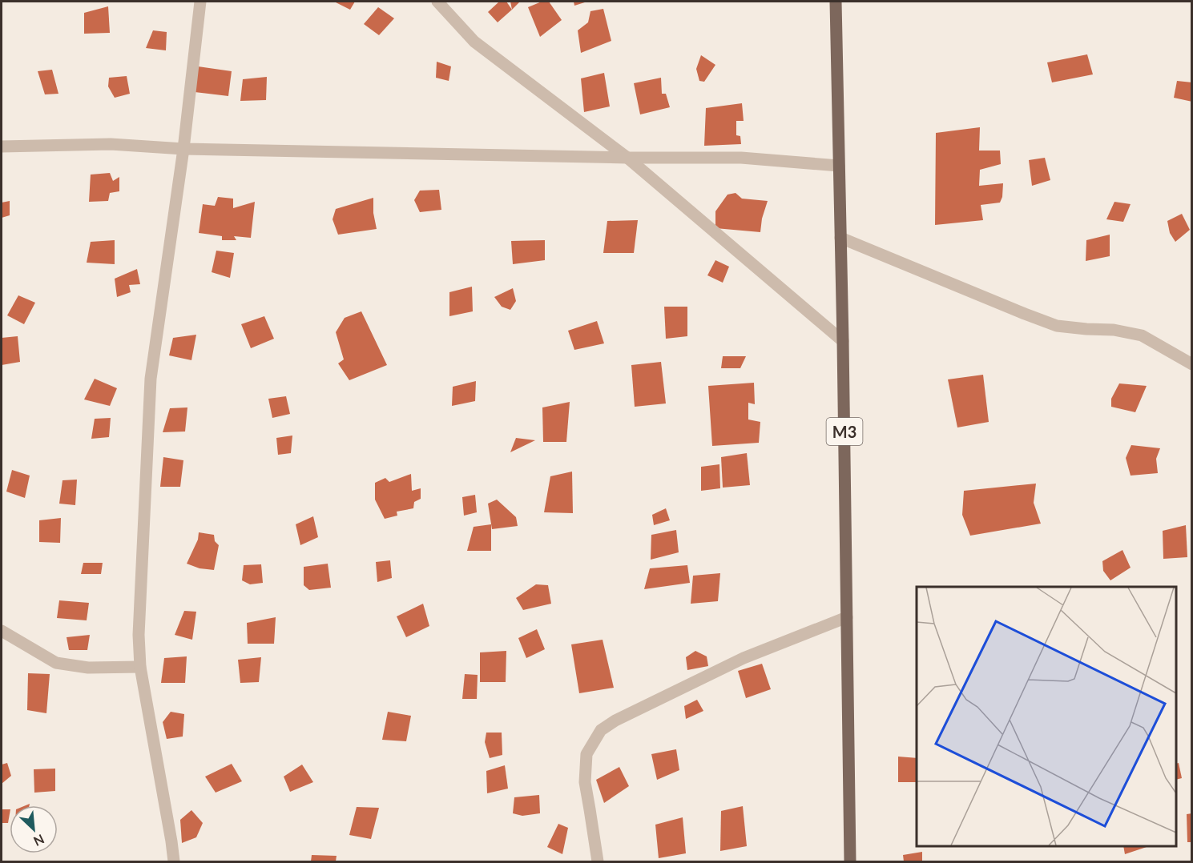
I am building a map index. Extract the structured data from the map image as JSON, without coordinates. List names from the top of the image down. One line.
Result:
{"streets":{"main road":["M3"]},"north":"bottom right"}
